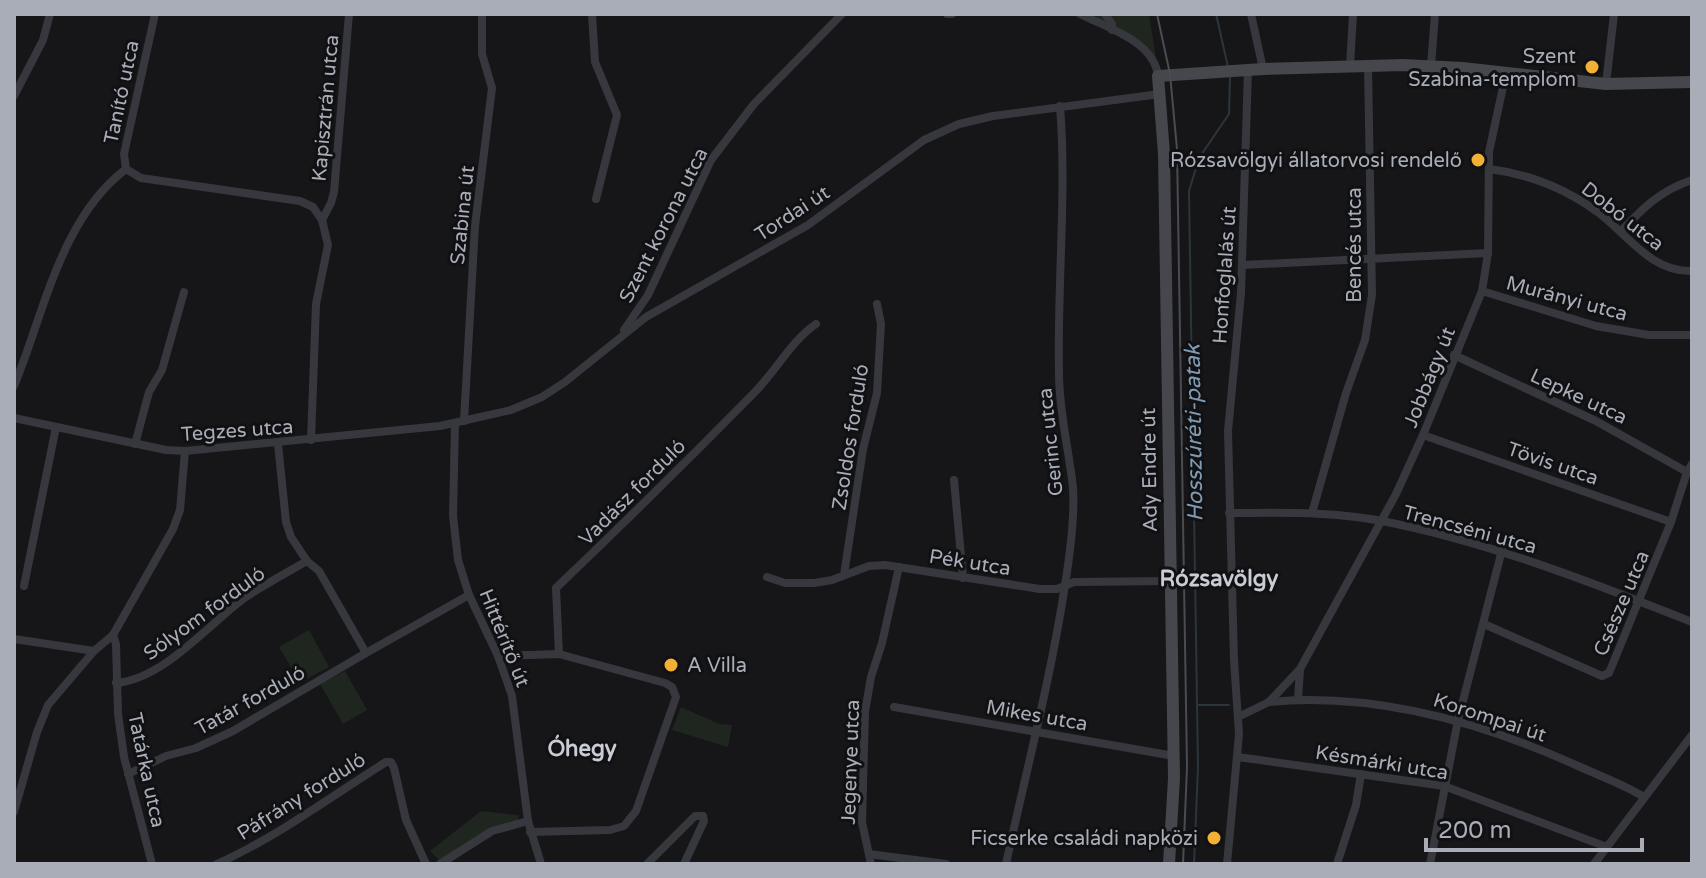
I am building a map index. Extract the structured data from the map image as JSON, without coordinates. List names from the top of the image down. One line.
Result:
{"streets":{"street":["Tanító utca","Kapisztrán utca","Tordai út","Szabina út","Dobó utca","Szent korona utca","Bencés utca","Honfoglalás út","Murányi utca","Jobbágy út","Lepke utca","Tegzes utca","Zsoldos forduló","Gerinc utca","Tövis utca","Ady Endre út","Vadász forduló","Trencséni utca","Pék utca","Csésze utca","Sólyom forduló","Hittérítő út","Tatár forduló","Mikes utca","Korompai út","Jegenye utca","Késmárki utca","Tatárka utca","Páfrány forduló"]},"crossings":[["Kapisztrán utca","Tegzes utca"],["Tordai út","Szabina út"],["Tordai út","Szent korona utca"],["Tordai út","Tegzes utca"],["Tordai út","Gerinc utca"],["Tordai út","Ady Endre út"],["Tordai út","Hittérítő út"],["Szabina út","Tegzes utca"],["Szabina út","Hittérítő út"],["Dobó utca","Jobbágy út"],["Bencés utca","Trencséni utca"],["Honfoglalás út","Jobbágy út"],["Honfoglalás út","Trencséni utca"],["Honfoglalás út","Késmárki utca"],["Murányi utca","Jobbágy út"],["Jobbágy út","Lepke utca"],["Jobbágy út","Tövis utca"],["Jobbágy út","Trencséni utca"],["Jobbágy út","Korompai út"],["Lepke utca","Csésze utca"],["Tegzes utca","Hittérítő út"],["Zsoldos forduló","Pék utca"],["Gerinc utca","Pék utca"],["Gerinc utca","Mikes utca"],["Tövis utca","Csésze utca"],["Ady Endre út","Pék utca"],["Ady Endre út","Mikes utca"],["Trencséni utca","Csésze utca"],["Pék utca","Jegenye utca"],["Sólyom forduló","Tatárka utca"],["Hittérítő út","Tatár forduló"],["Tatár forduló","Tatárka utca"]],"districts":["Rózsavölgy","Óhegy"],"water":["Hosszúréti-patak"],"places":["Szent Szabina-templom","Rózsavölgyi állatorvosi rendelő","A Villa","Ficserke családi napközi"],"scale_bar":"200 m"}
